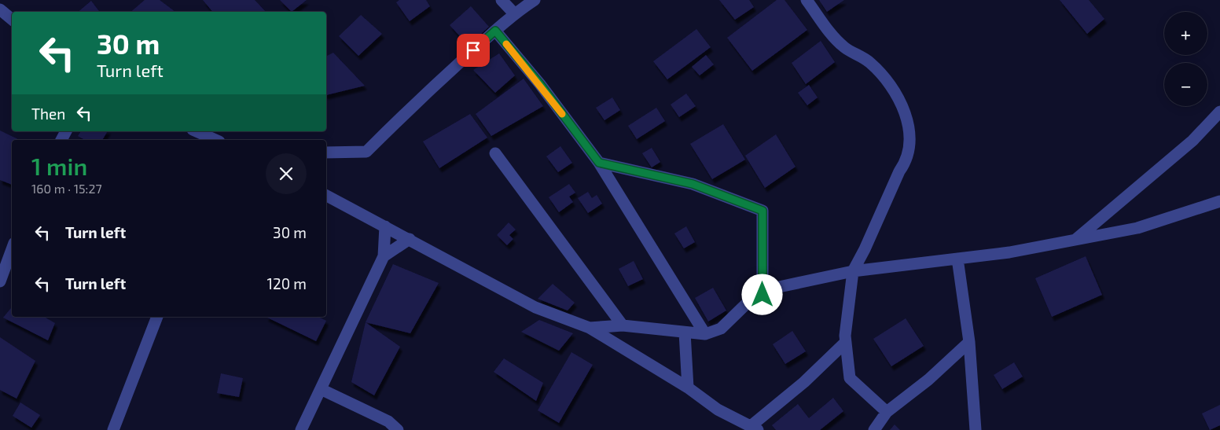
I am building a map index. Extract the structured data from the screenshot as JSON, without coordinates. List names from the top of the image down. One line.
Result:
{"page":{"map_buttons":["+","−"],"turn":["30 m","Turn left"],"then":"Then","heading":["1 min","160 m · 15:27"],"list":[{"name":"Turn left","value":"30 m"},{"name":"Turn left","value":"120 m"}]}}
